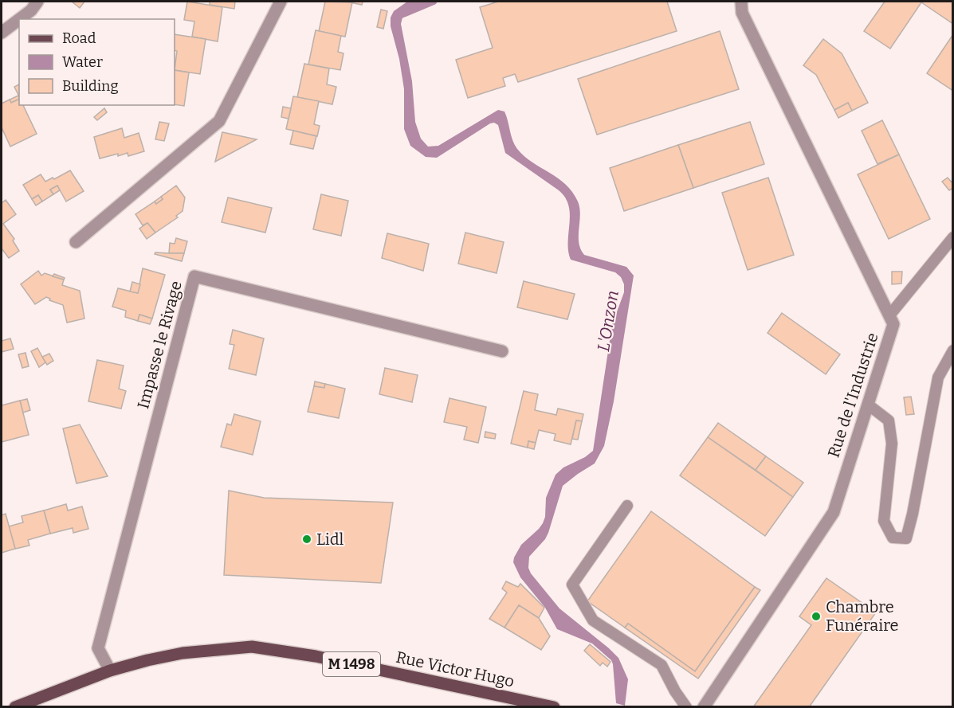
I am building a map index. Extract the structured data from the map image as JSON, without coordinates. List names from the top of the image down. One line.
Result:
{"streets":{"main road":["M 1498","Rue Victor Hugo"],"street":["Impasse le Rivage","Rue de l'Industrie"]},"crossings":[["Impasse le Rivage","Rue Victor Hugo"]],"water":["L'Onzon"],"places":["Lidl","Chambre Funéraire"],"legend":["Road","Water","Building"]}
